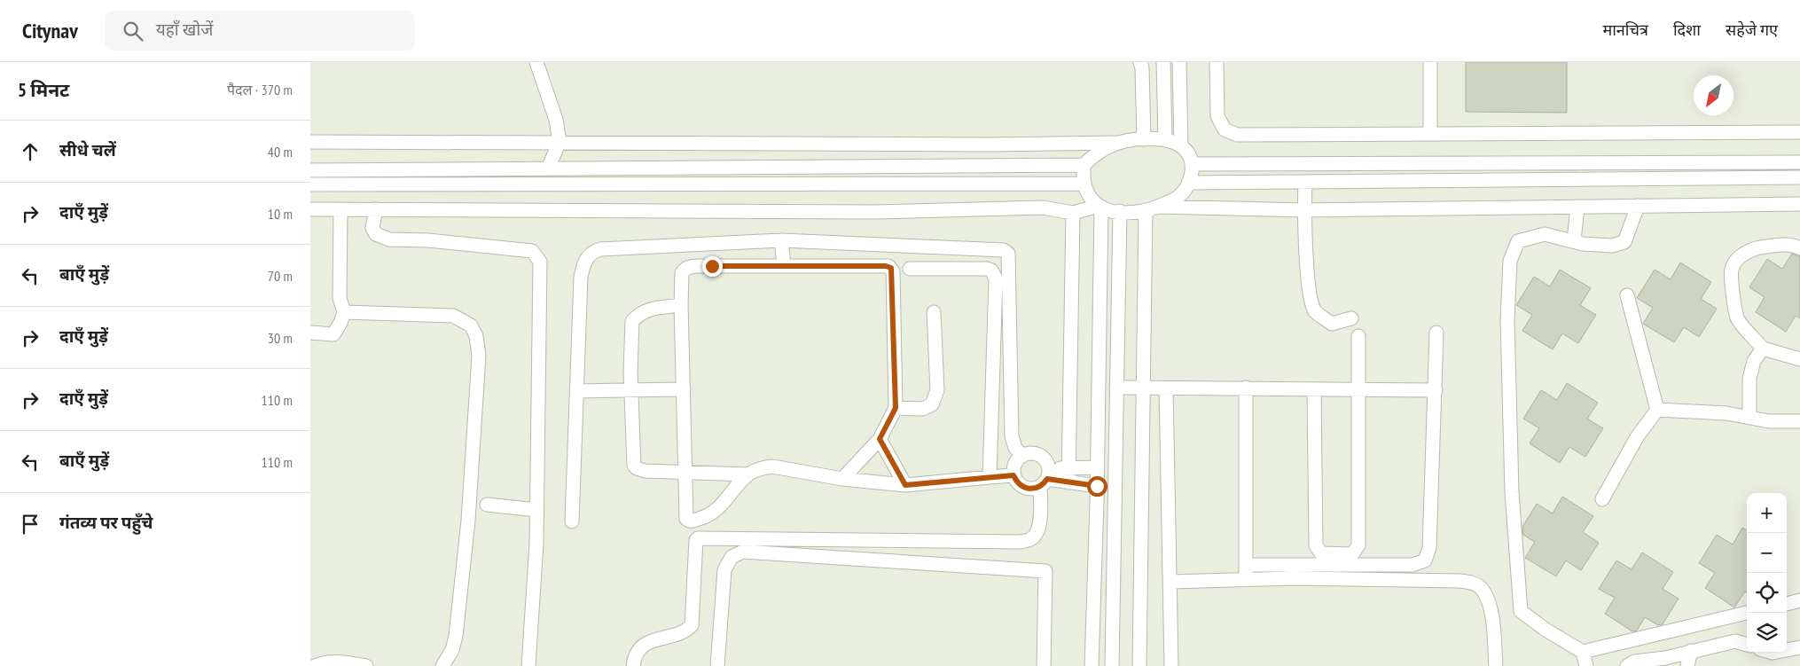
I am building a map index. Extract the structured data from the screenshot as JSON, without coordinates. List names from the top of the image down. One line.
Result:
{"north":"bottom left","page":{"header":"Citynav","search":"यहाँ खोजें","nav":["मानचित्र","दिशा","सहेजे गए"],"heading":["5 मिनट","पैदल · 370 m"],"list":[["सीधे चलें","40 m"],["दाएँ मुड़ें","10 m"],["बाएँ मुड़ें","70 m"],["दाएँ मुड़ें","30 m"],["दाएँ मुड़ें","110 m"],["बाएँ मुड़ें","110 m"],"गंतव्य पर पहुँचे"],"map_buttons":["+","−"]}}
